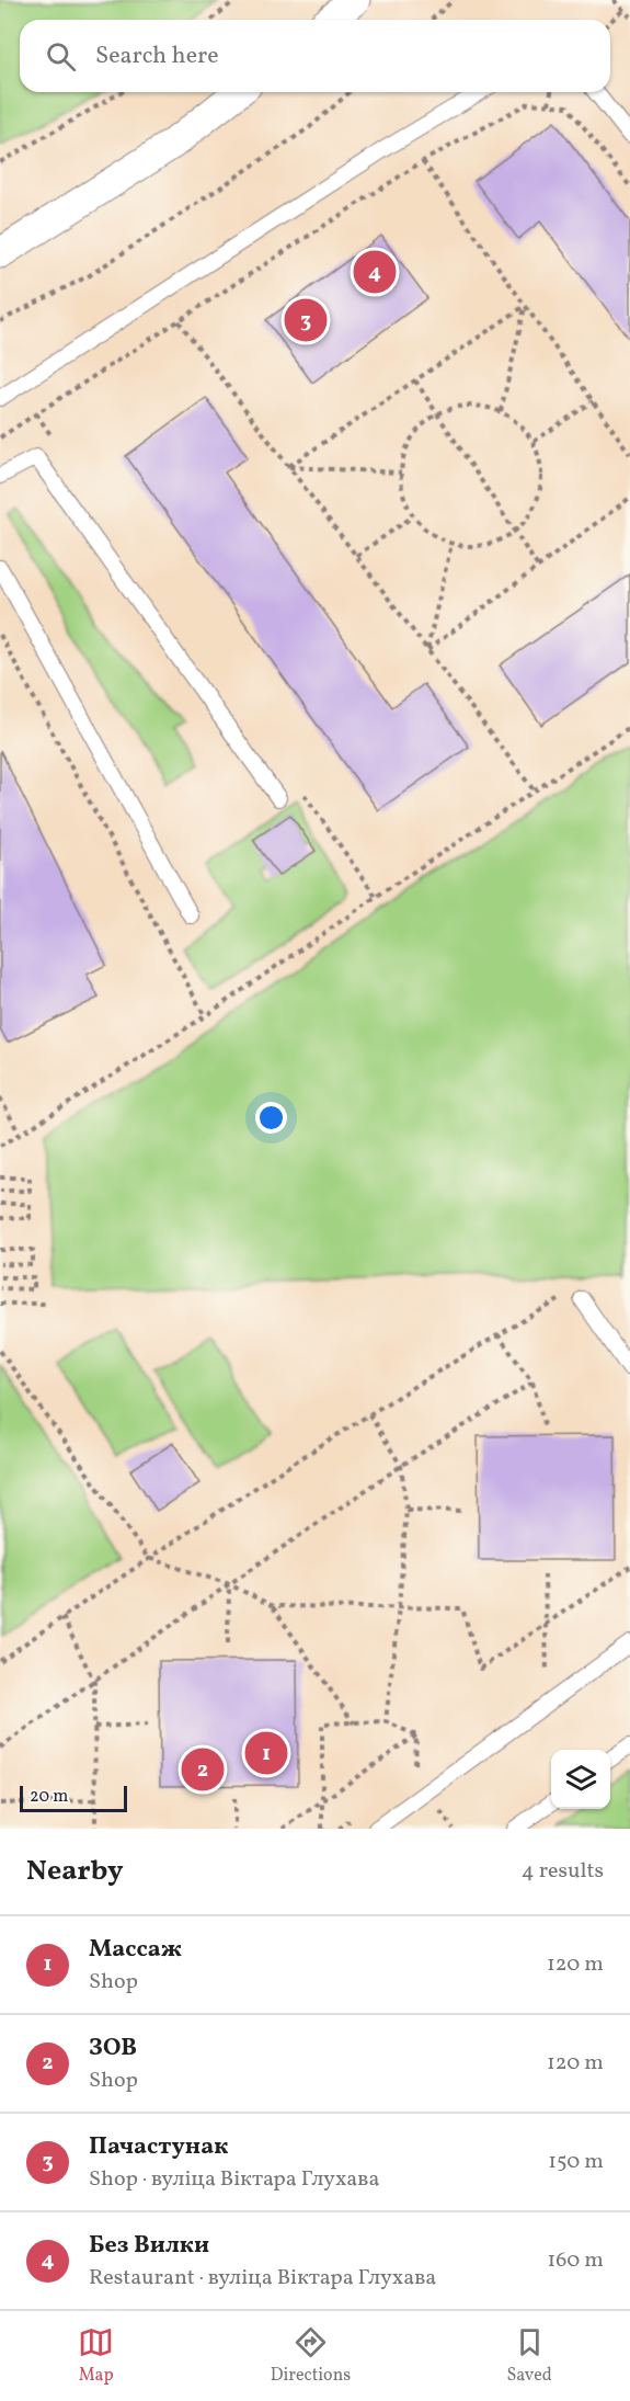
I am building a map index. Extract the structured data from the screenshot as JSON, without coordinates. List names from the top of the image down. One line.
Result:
{"scale_bar":"20 m","page":{"search":"Search here","pins":["4","3","1","2"],"scale":"20 m","heading":["Nearby","4 results"],"list":[{"mark":"1","name":"Массаж","note":"Shop","value":"120 m"},{"mark":"2","name":"ЗОВ","note":"Shop","value":"120 m"},{"mark":"3","name":"Пачастунак","note":"Shop · вуліца Віктара Глухава","value":"150 m"},{"mark":"4","name":"Без Вилки","note":"Restaurant · вуліца Віктара Глухава","value":"160 m"}],"nav":["Map","Directions","Saved"]}}
